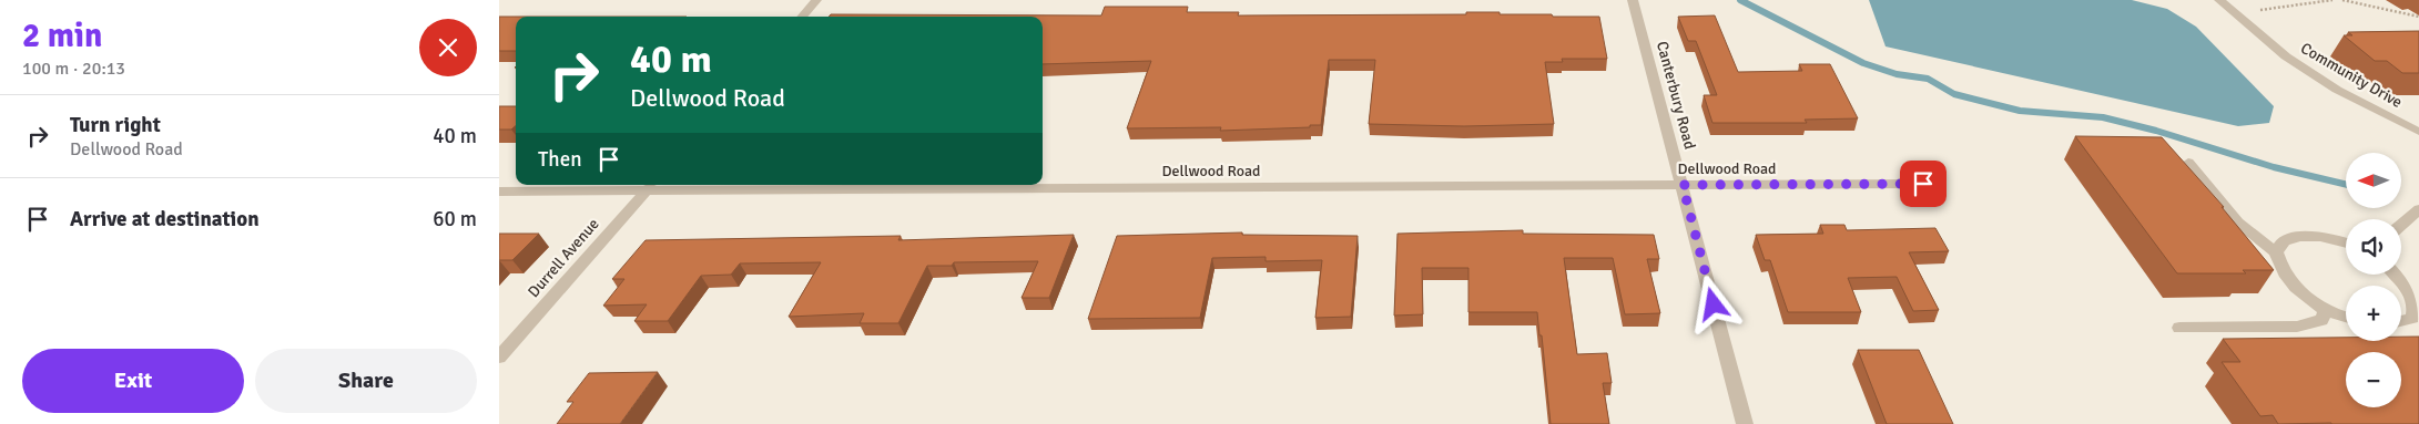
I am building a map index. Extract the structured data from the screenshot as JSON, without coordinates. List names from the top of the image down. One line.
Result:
{"streets":{"street":["Community Drive","Canterbury Road","Dellwood Road","Durrell Avenue"]},"crossings":[["Canterbury Road","Dellwood Road"],["Dellwood Road","Durrell Avenue"]],"north":"left","page":{"heading":["2 min","100 m · 20:13"],"turn":["40 m","Dellwood Road"],"list":[{"name":"Turn right","note":"Dellwood Road","value":"40 m"},{"name":"Arrive at destination","value":"60 m"}],"then":"Then","map_buttons":["+","−"],"buttons":["Exit","Share"]}}
